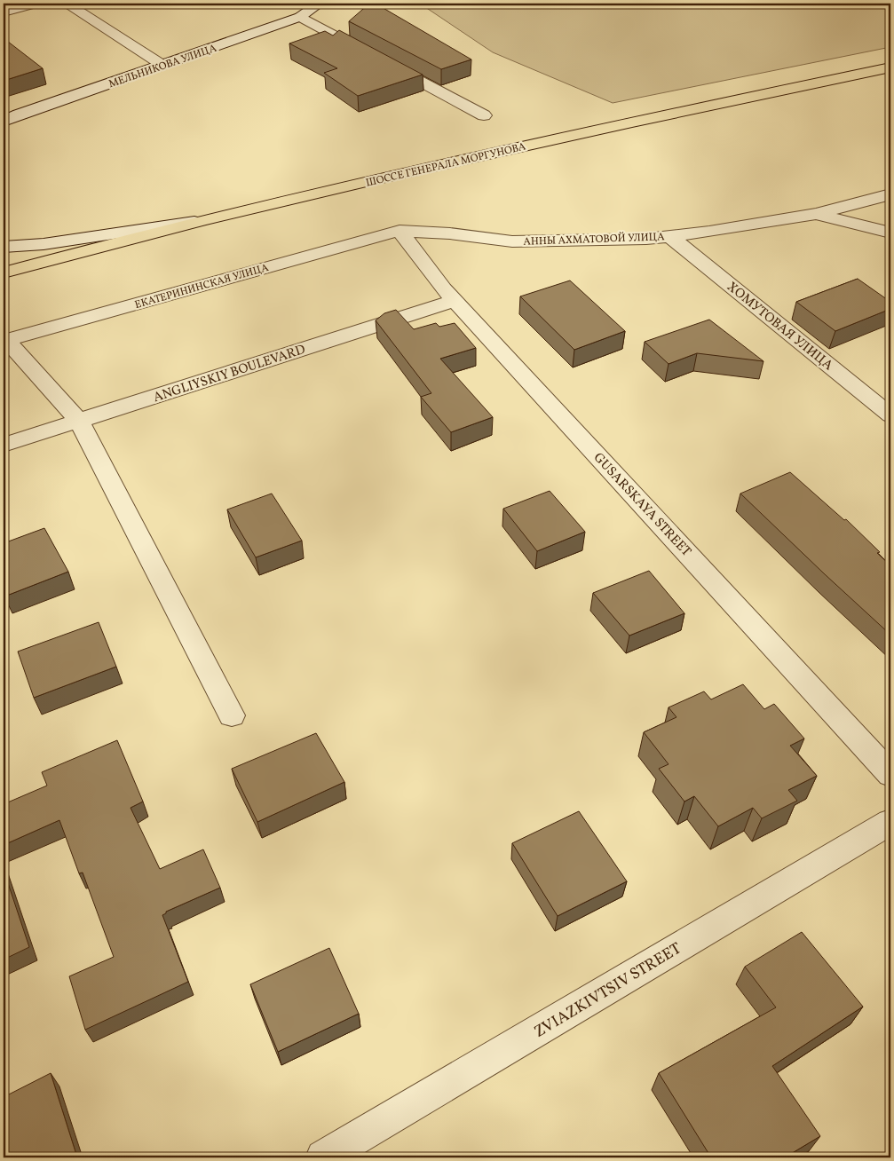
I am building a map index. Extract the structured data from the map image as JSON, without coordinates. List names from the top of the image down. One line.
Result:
{"streets":{"main road":["ШОССЕ ГЕНЕРАЛА МОРГУНОВА"],"street":["МЕЛЬНИКОВА УЛИЦА","АННЫ АХМАТОВОЙ УЛИЦА","ЕКАТЕРИНИНСКАЯ УЛИЦА","ХОМУТОВАЯ УЛИЦА","ANGLIYSKIY BOULEVARD","GUSARSKAYA STREET","ZVIAZKIVTSIV STREET"]},"crossings":[["АННЫ АХМАТОВОЙ УЛИЦА","ЕКАТЕРИНИНСКАЯ УЛИЦА"],["АННЫ АХМАТОВОЙ УЛИЦА","ХОМУТОВАЯ УЛИЦА"],["АННЫ АХМАТОВОЙ УЛИЦА","GUSARSKAYA STREET"],["ЕКАТЕРИНИНСКАЯ УЛИЦА","GUSARSKAYA STREET"],["ANGLIYSKIY BOULEVARD","GUSARSKAYA STREET"]]}
